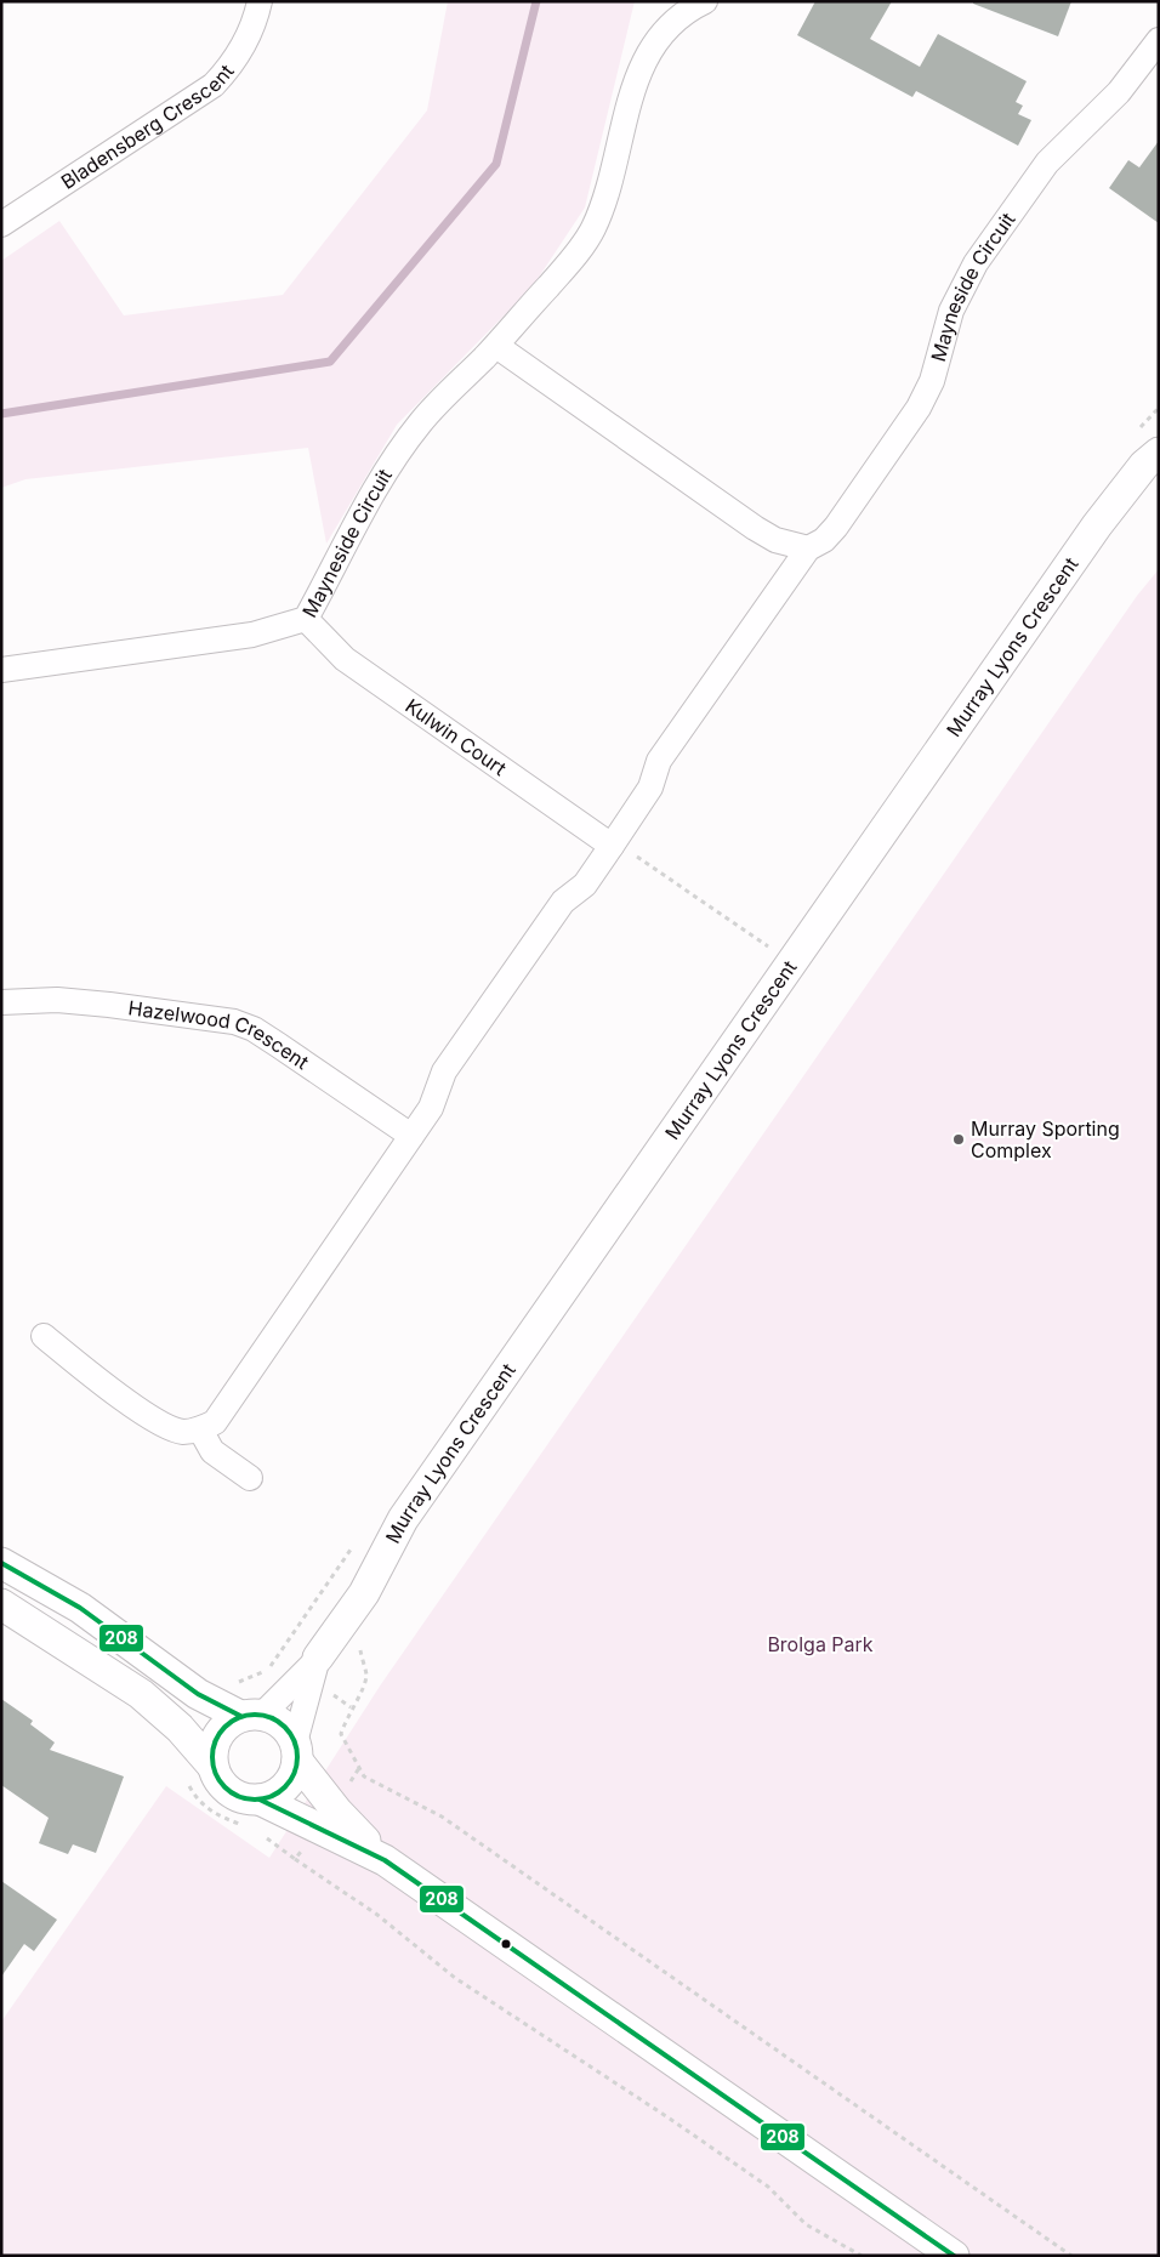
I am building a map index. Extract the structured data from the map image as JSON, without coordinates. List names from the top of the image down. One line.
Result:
{"streets":{"street":["Bladensberg Crescent","Mayneside Circuit","Murray Lyons Crescent","Kulwin Court","Hazelwood Crescent"]},"crossings":[["Mayneside Circuit","Kulwin Court"]],"parks":["Brolga Park"],"places":["Murray Sporting Complex"],"lines":["transit line 208"]}
